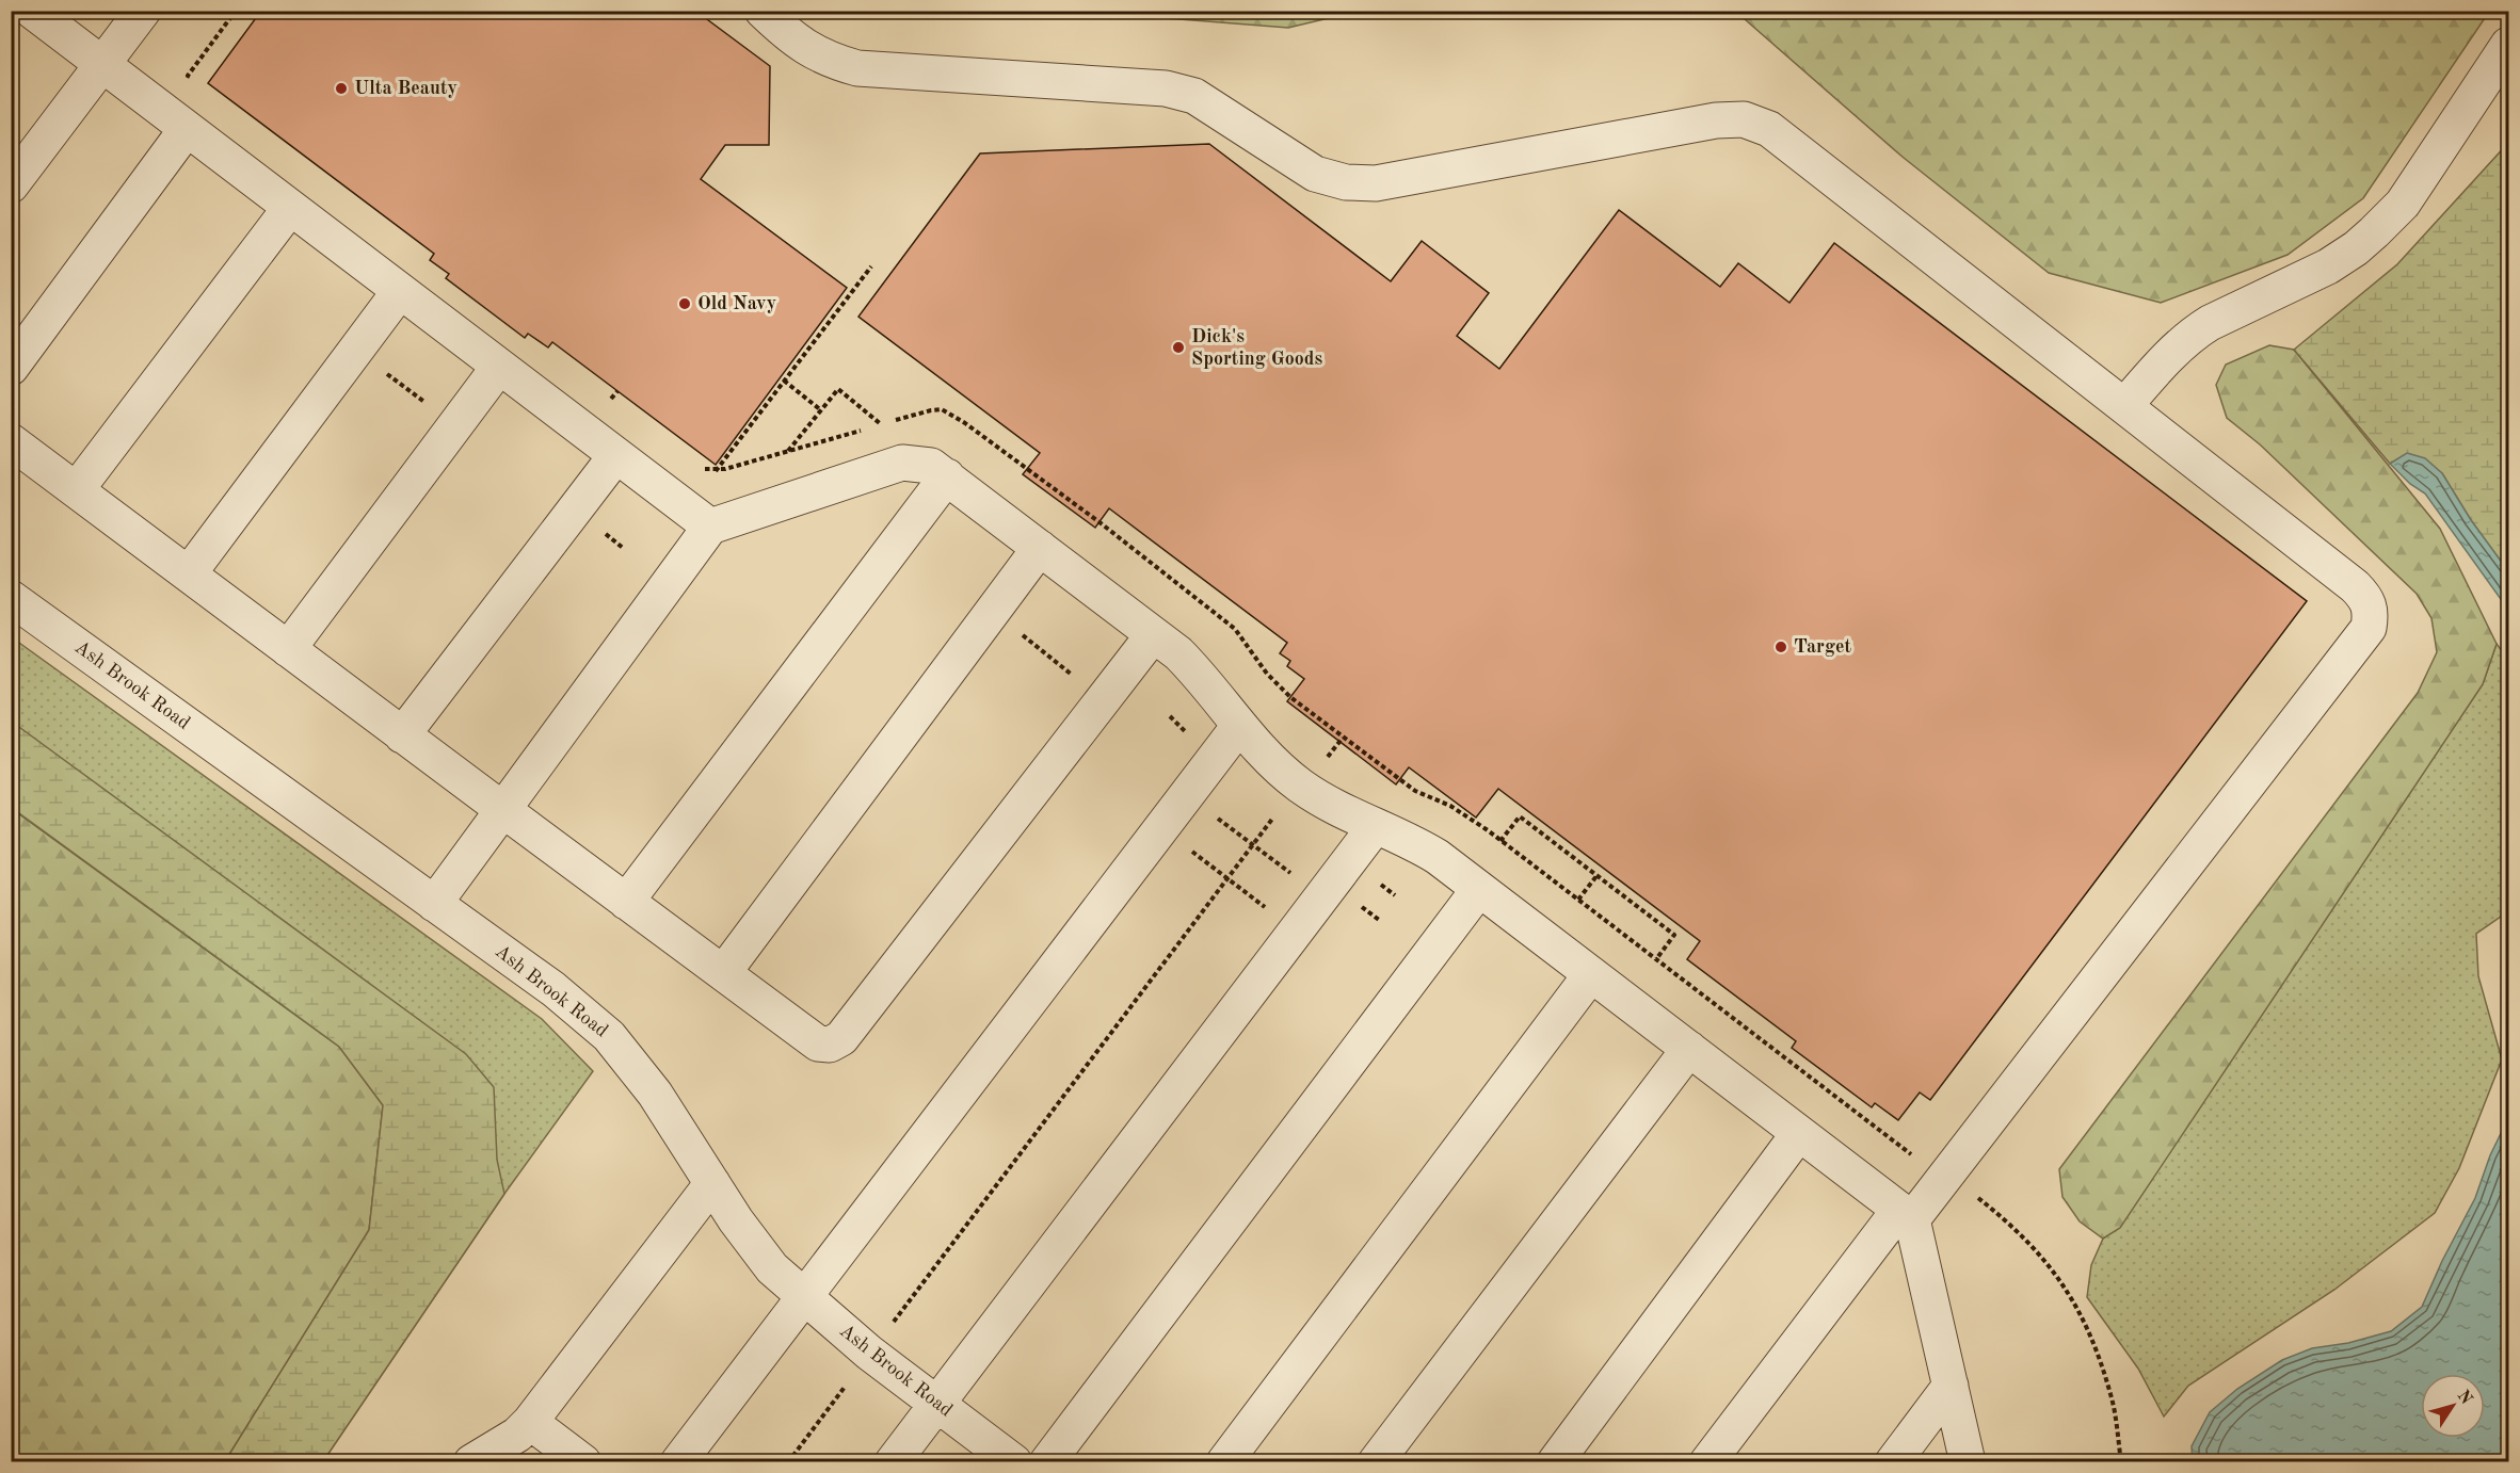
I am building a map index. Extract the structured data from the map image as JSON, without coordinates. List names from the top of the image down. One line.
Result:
{"streets":{"street":["Ash Brook Road"]},"places":["Ulta Beauty","Old Navy","Dick's Sporting Goods","Target"],"north":"top right"}
